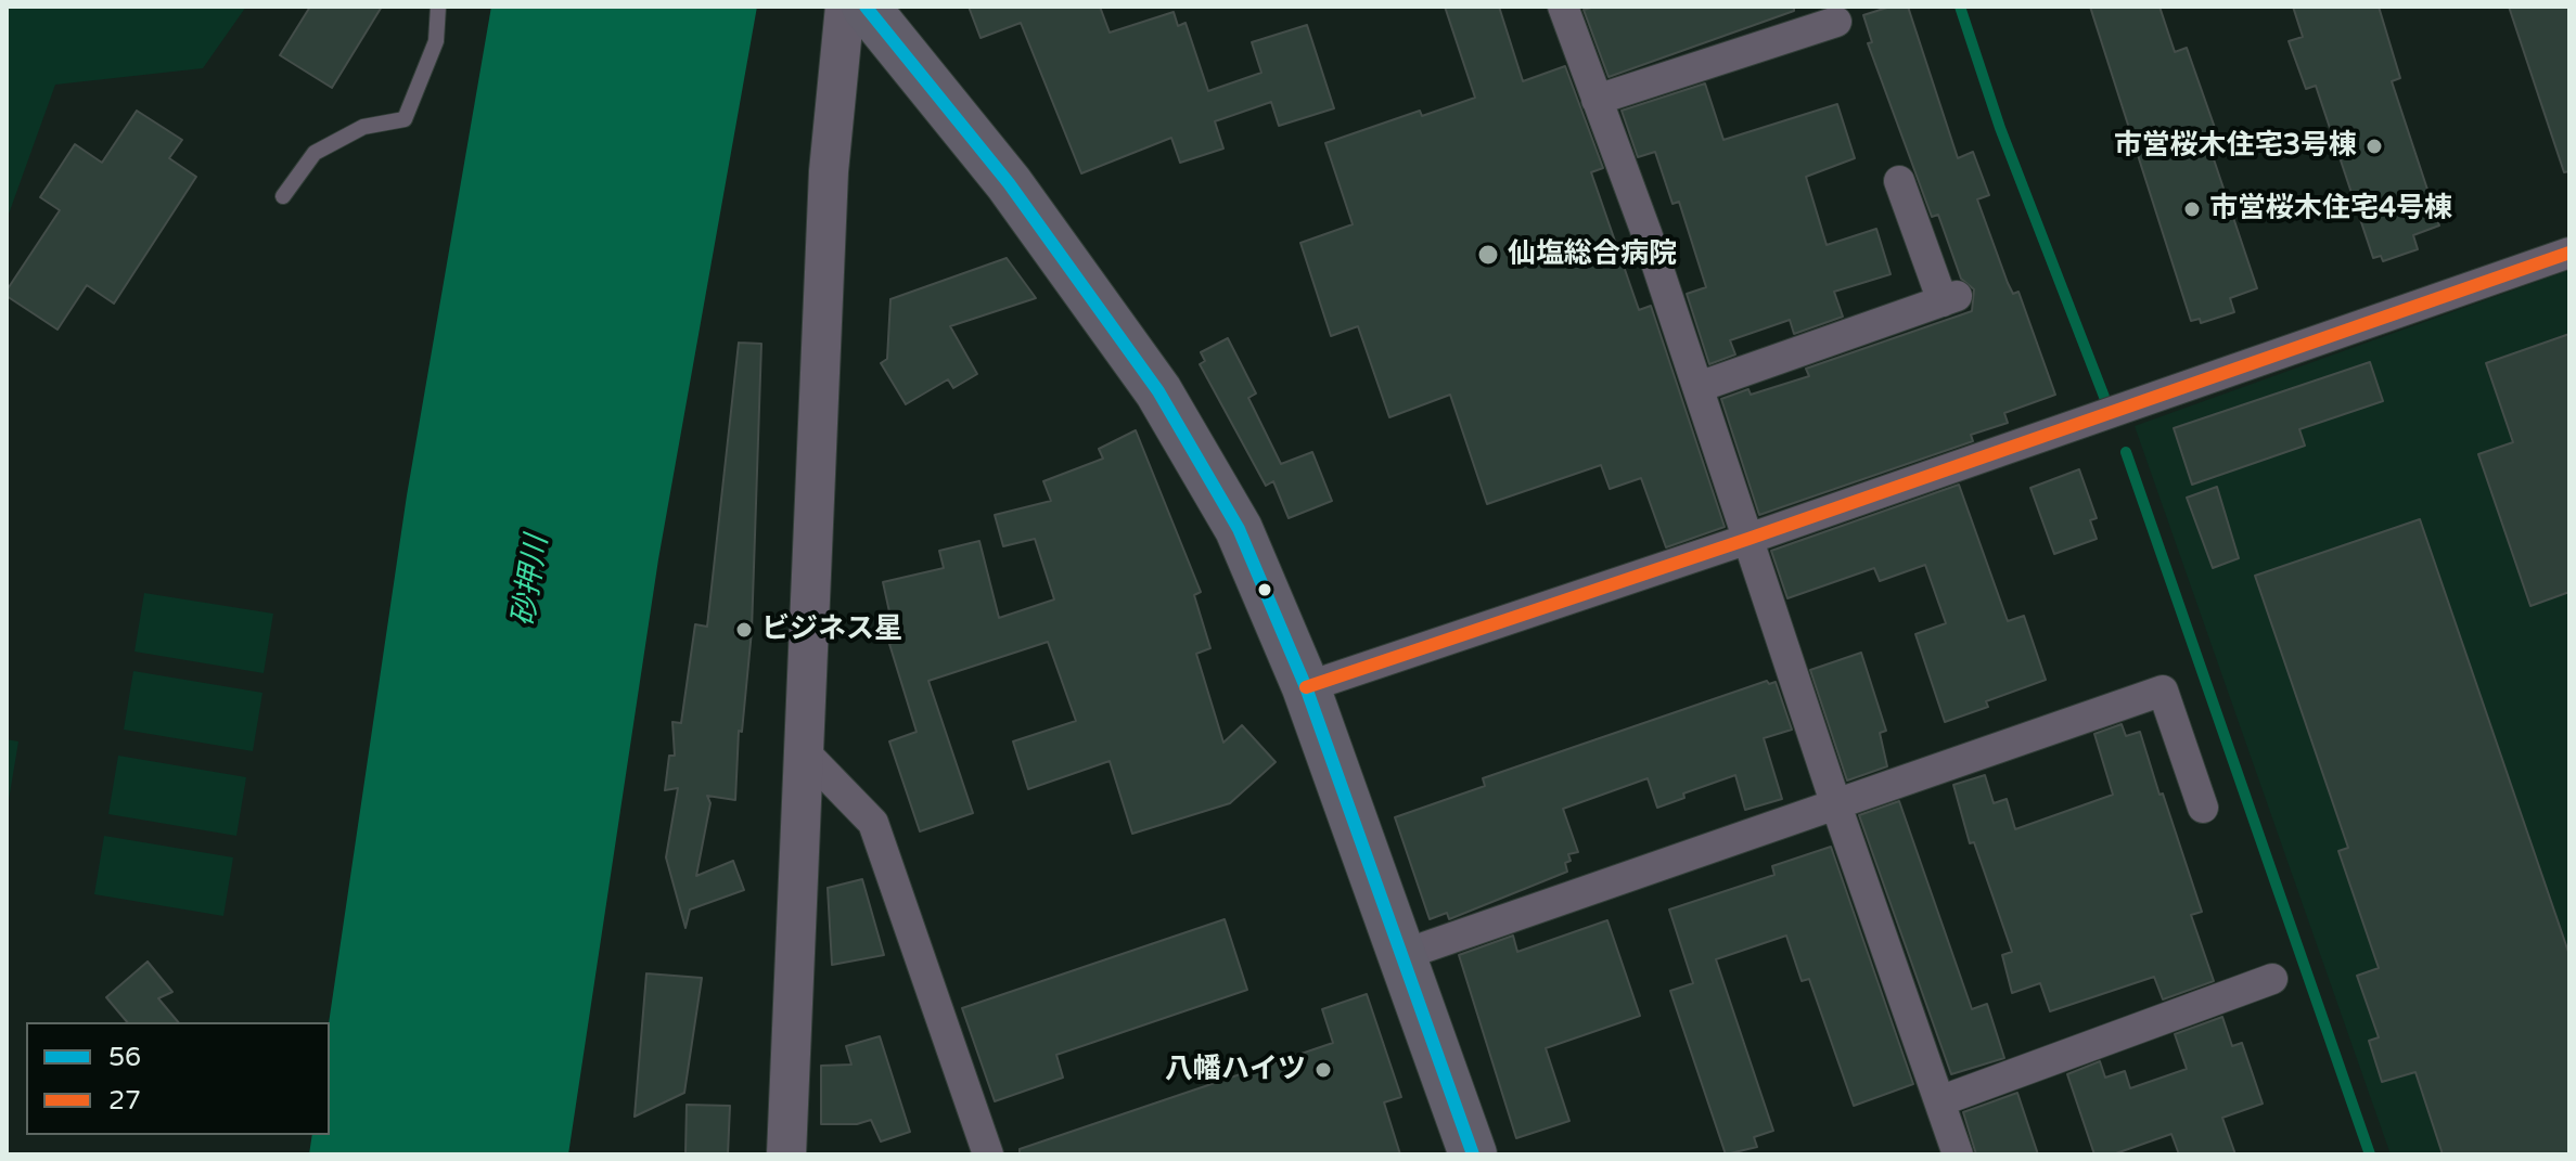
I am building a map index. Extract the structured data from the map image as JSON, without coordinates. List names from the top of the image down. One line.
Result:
{"water":["砂押川"],"places":["市営桜木住宅3号棟","市営桜木住宅4号棟","仙塩総合病院","ビジネス星","八幡ハイツ"],"lines":["transit line 56","transit line 27"],"legend":["56","27"]}
